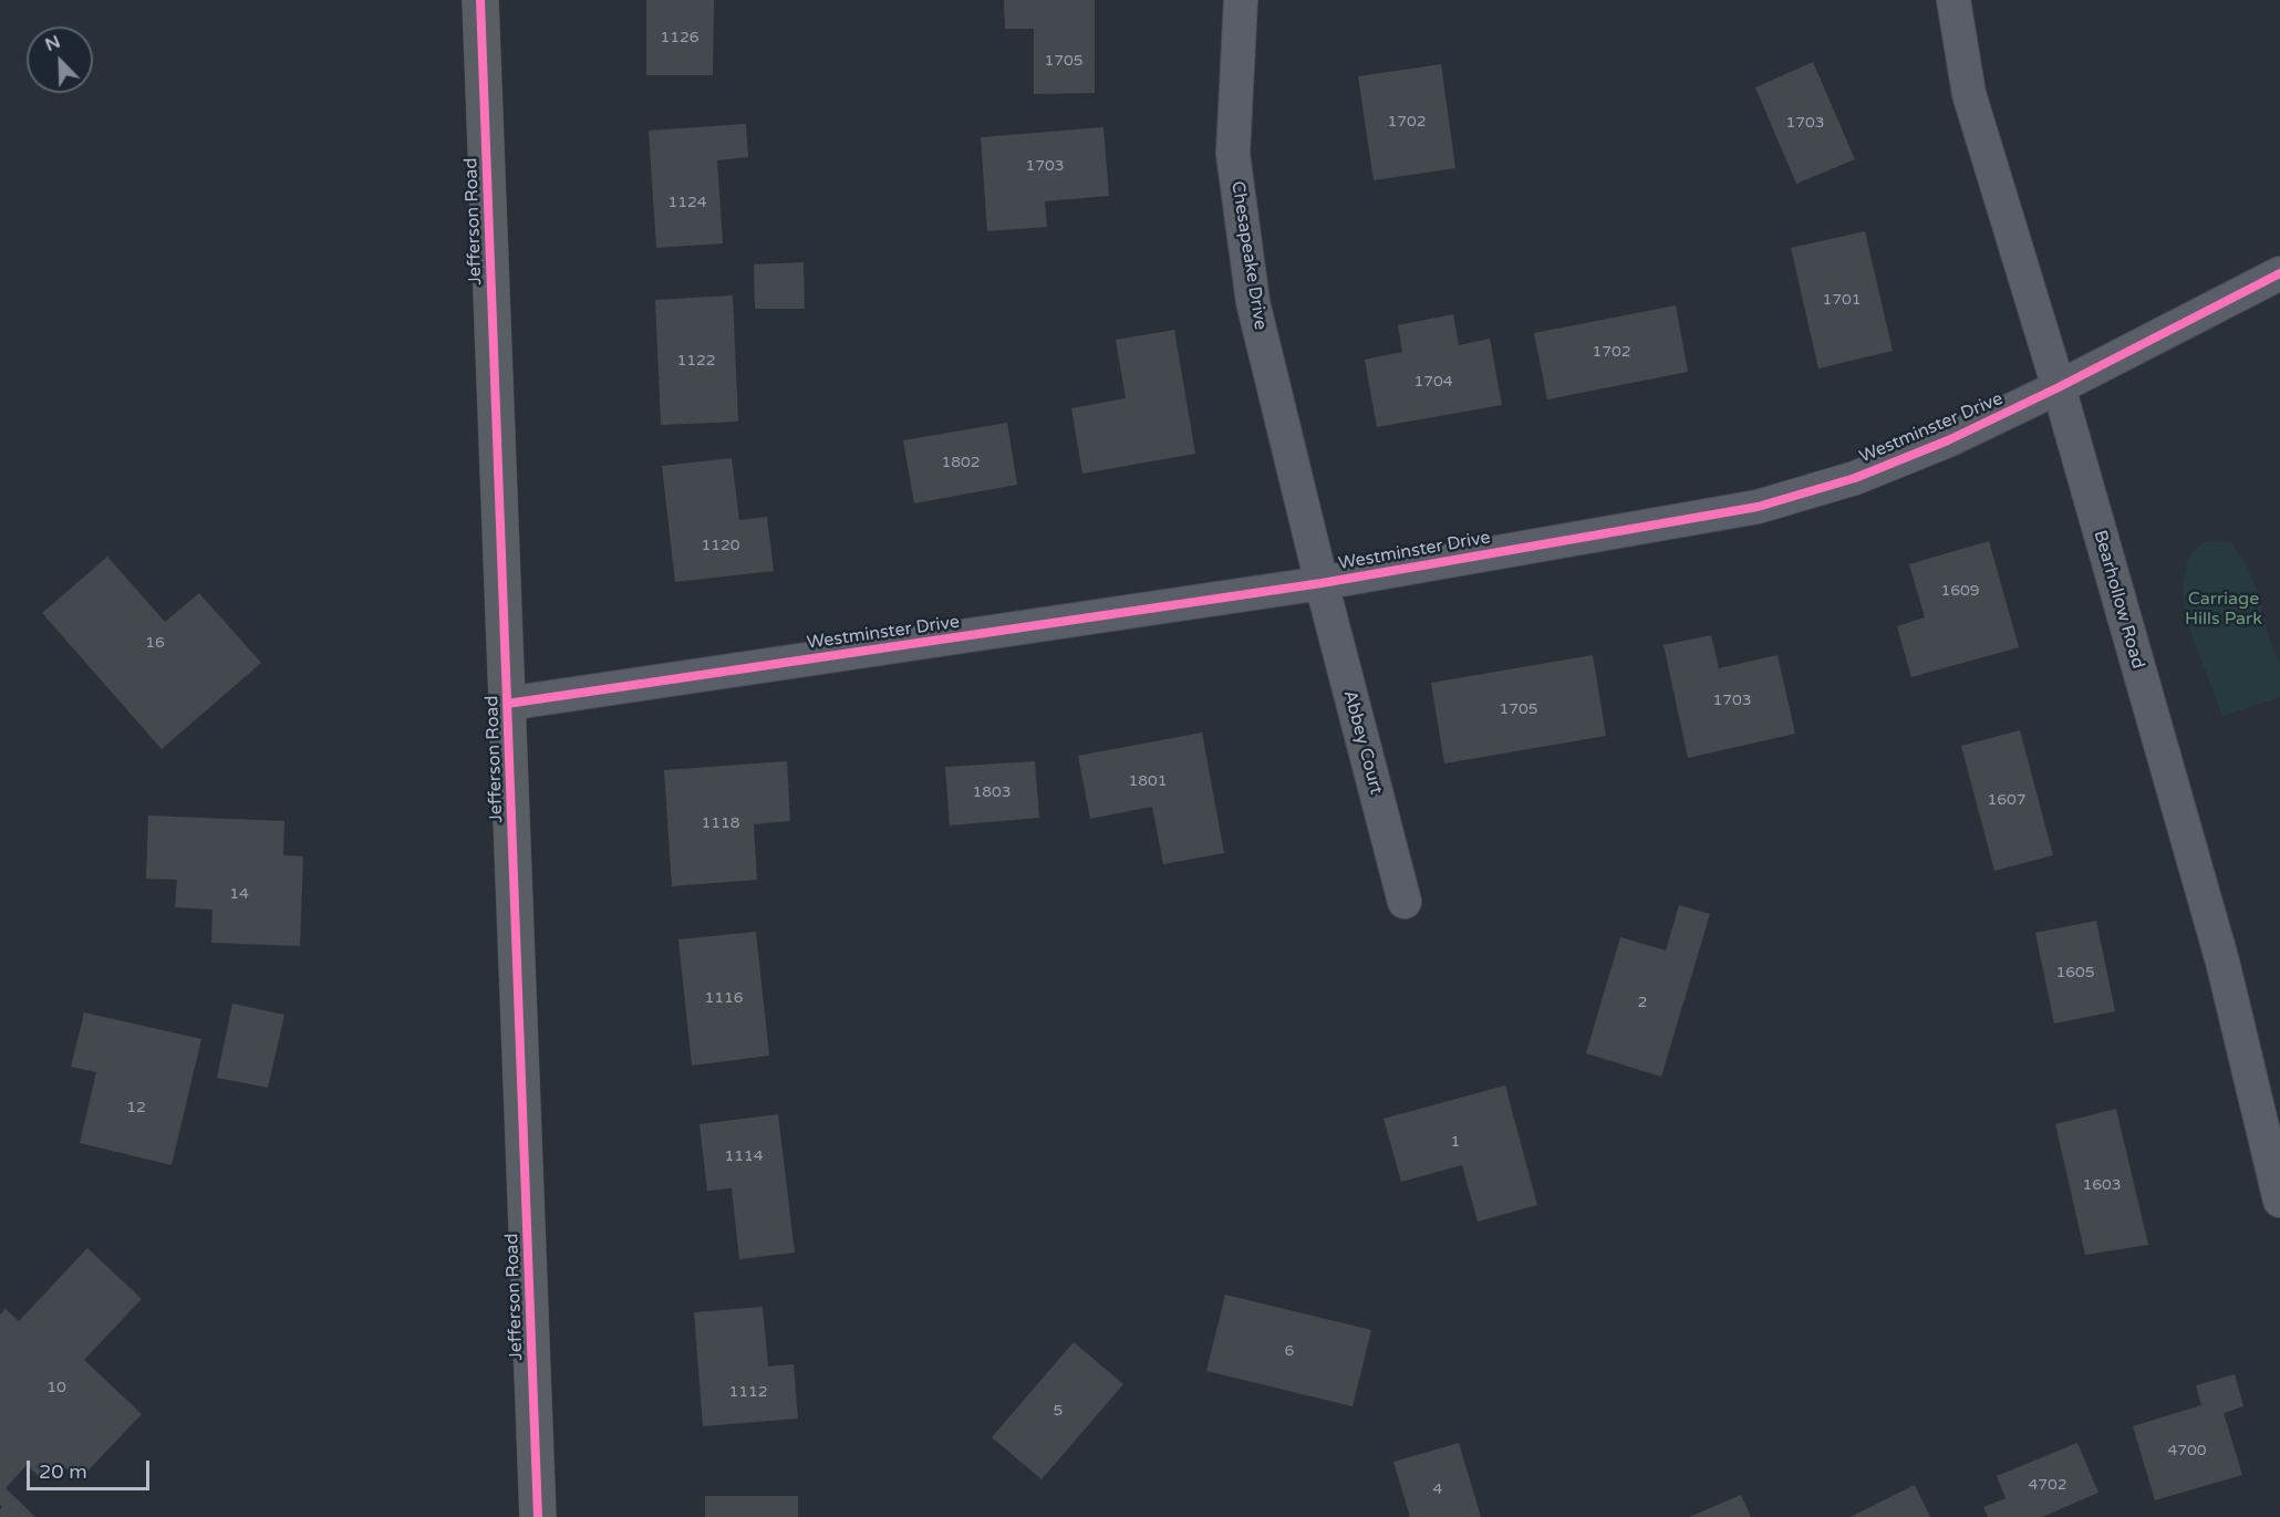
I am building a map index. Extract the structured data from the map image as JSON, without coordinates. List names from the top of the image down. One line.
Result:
{"streets":{"street":["Jefferson Road","Chesapeake Drive","Westminster Drive","Bearhollow Road","Abbey Court"]},"crossings":[["Jefferson Road","Westminster Drive"],["Chesapeake Drive","Westminster Drive"],["Chesapeake Drive","Abbey Court"],["Westminster Drive","Bearhollow Road"],["Westminster Drive","Abbey Court"]],"parks":["Carriage Hills Park"],"house_numbers":["1126","1705","1702","1703","1703","1124","1701","1702","1122","1704","1802","1120","1609","16","1703","1705","1801","1803","1607","1118","14","1605","1116","2","12","1","1114","1603","6","10","1112","5","4700","4702","4"],"scale_bar":"20 m","north":"top left"}
